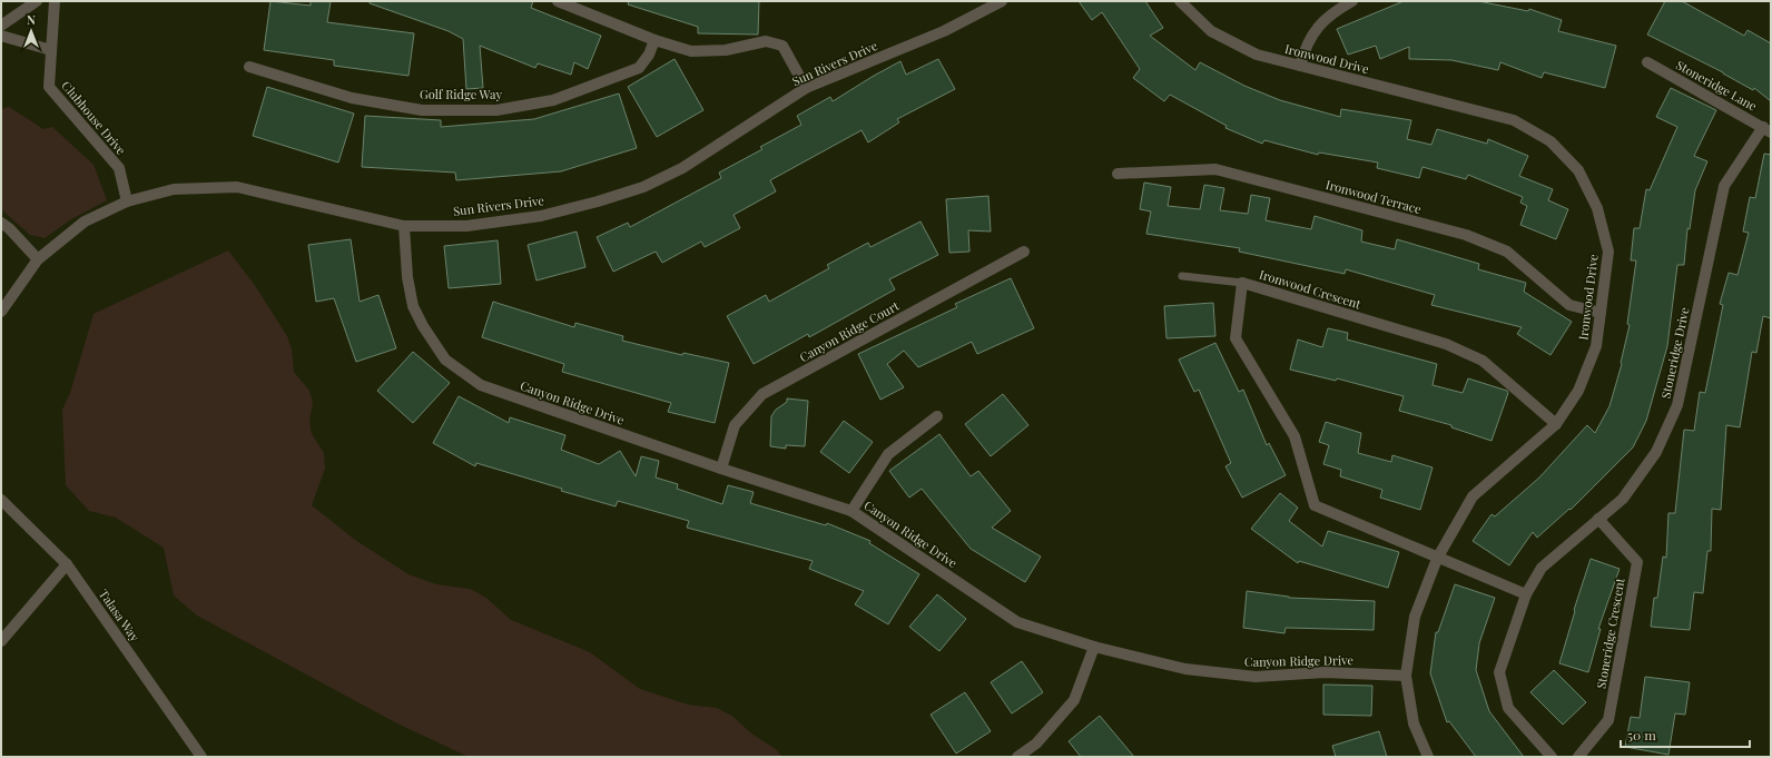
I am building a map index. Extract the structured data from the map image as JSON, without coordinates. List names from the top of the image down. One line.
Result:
{"streets":{"street":["Ironwood Drive","Sun Rivers Drive","Stoneridge Lane","Golf Ridge Way","Clubhouse Drive","Ironwood Terrace","Ironwood Crescent","Canyon Ridge Court","Stoneridge Drive","Canyon Ridge Drive","Talasa Way","Stoneridge Crescent"]},"crossings":[["Ironwood Drive","Ironwood Terrace"],["Ironwood Drive","Ironwood Crescent"],["Ironwood Drive","Canyon Ridge Drive"],["Sun Rivers Drive","Clubhouse Drive"],["Sun Rivers Drive","Canyon Ridge Drive"],["Stoneridge Lane","Stoneridge Drive"],["Canyon Ridge Court","Canyon Ridge Drive"],["Stoneridge Drive","Stoneridge Crescent"]],"scale_bar":"50 m","north":"top"}
